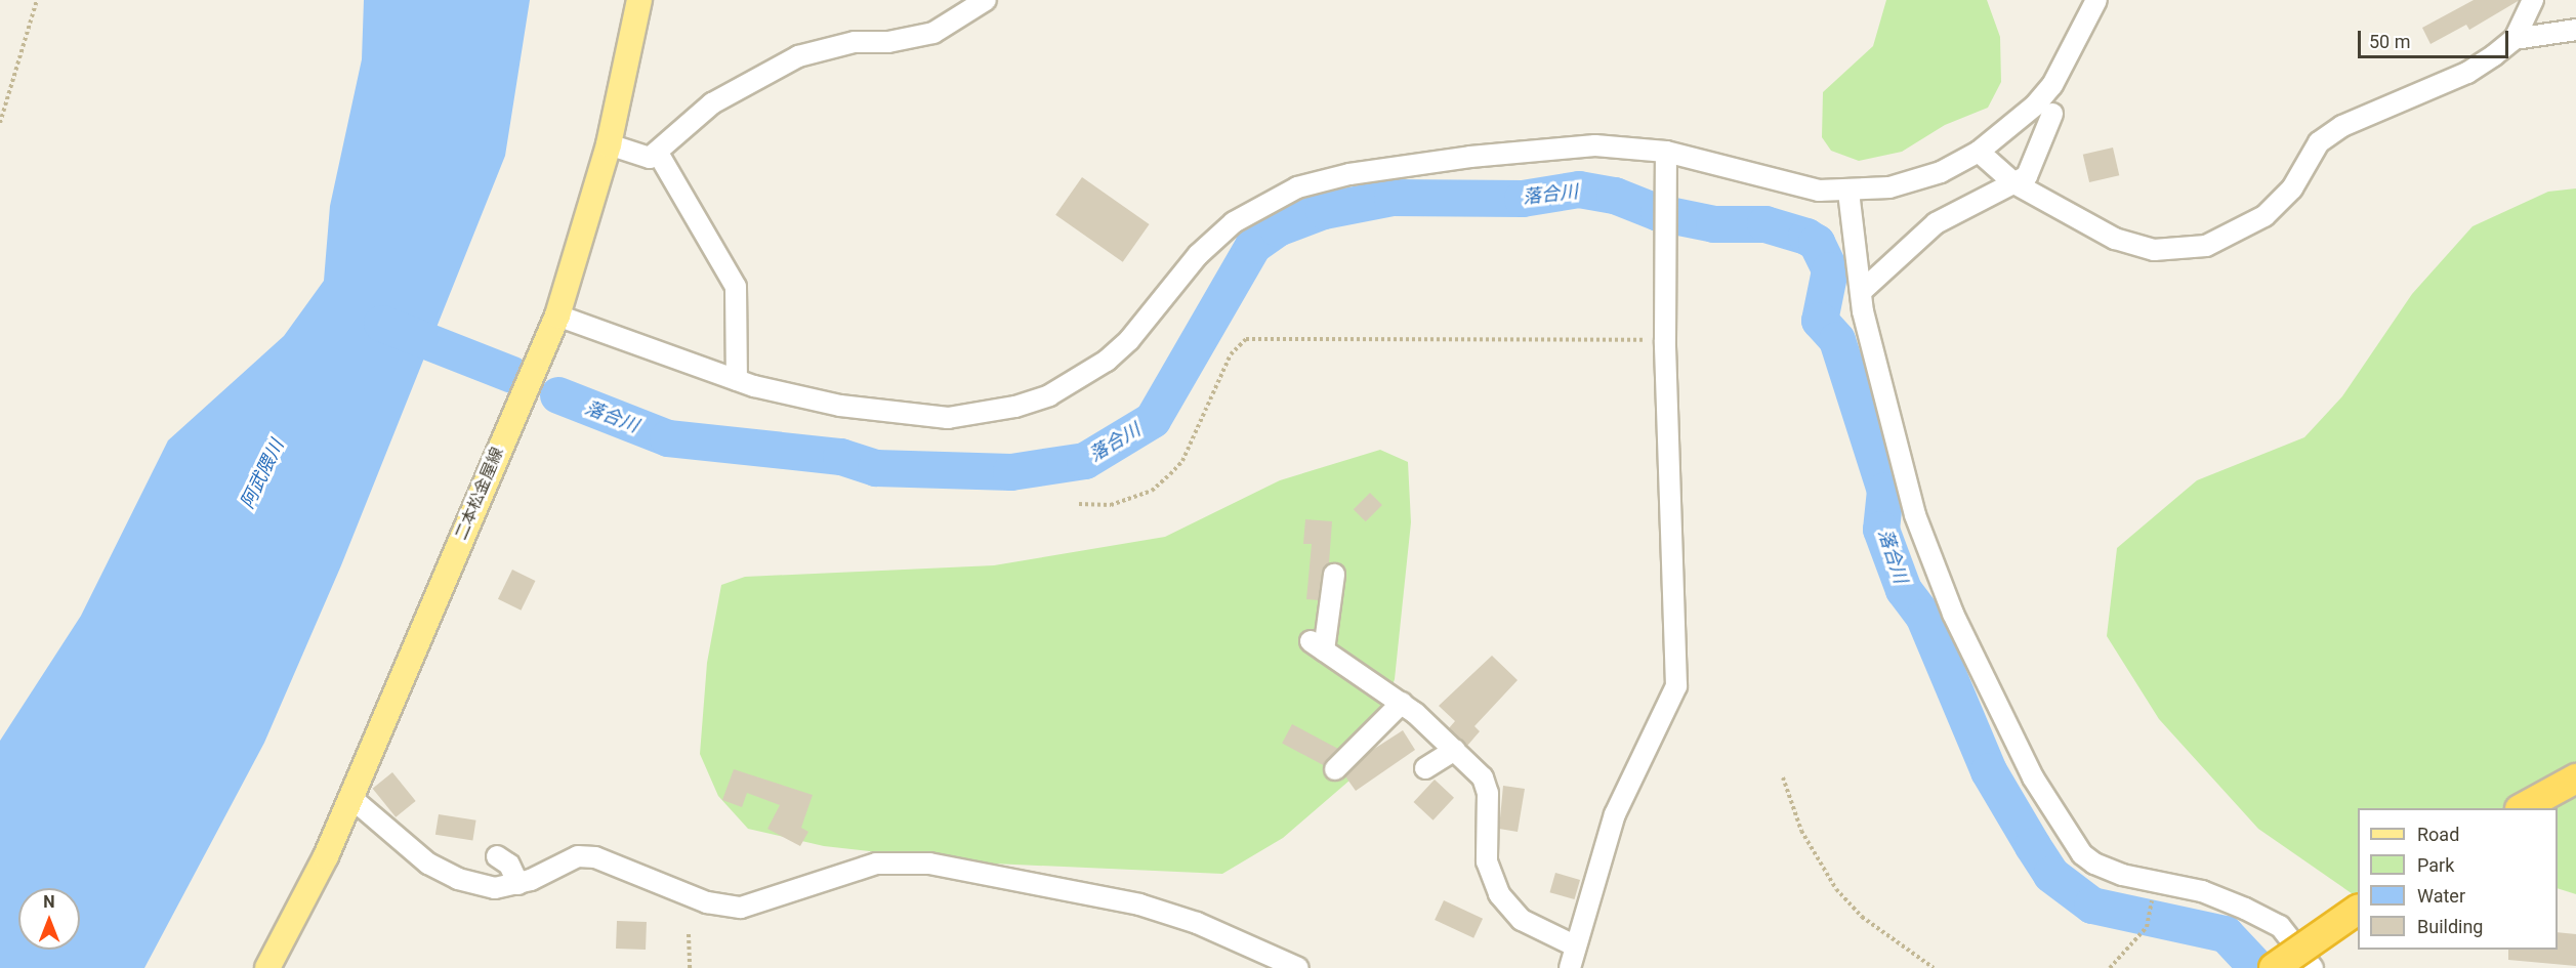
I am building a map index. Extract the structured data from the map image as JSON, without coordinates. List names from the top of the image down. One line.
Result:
{"streets":{"main road":["二本松金屋線"]},"water":["落合川","阿武隈川"],"legend":["Road","Park","Water","Building"],"scale_bar":"50 m","north":"top"}
